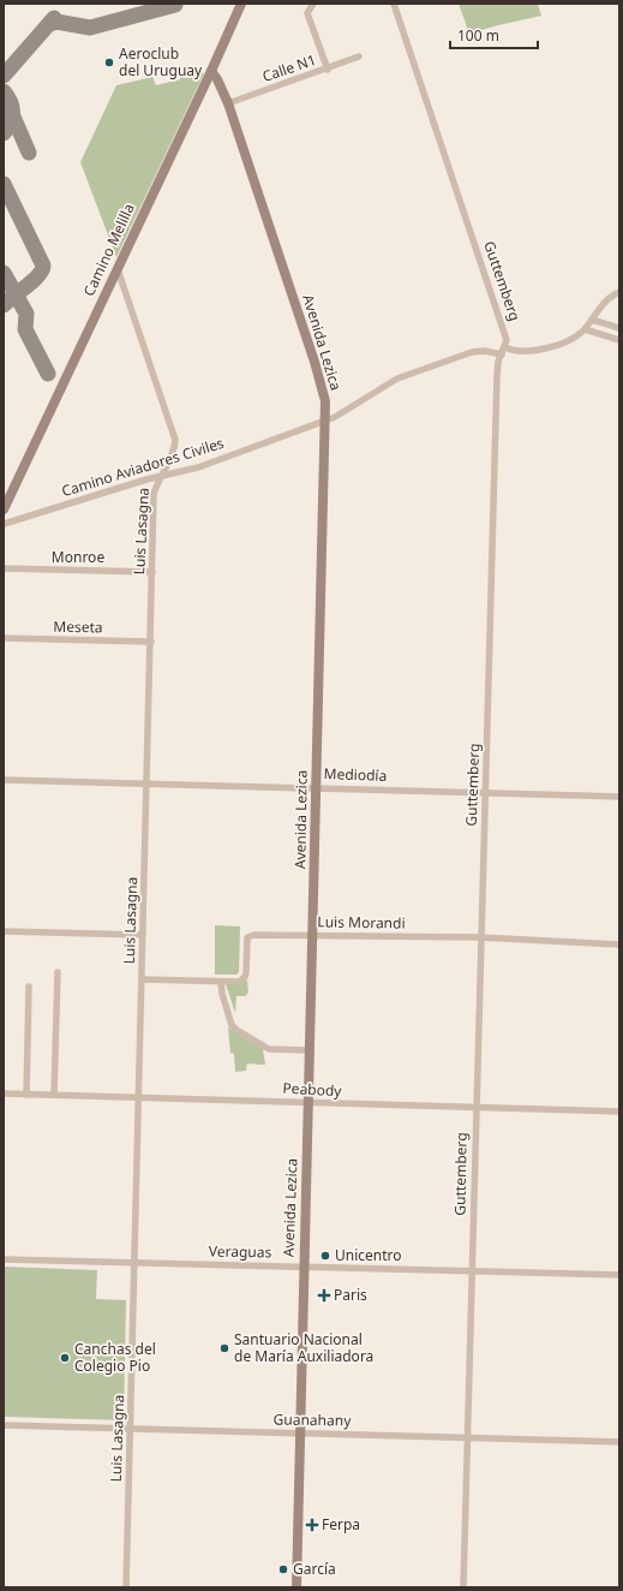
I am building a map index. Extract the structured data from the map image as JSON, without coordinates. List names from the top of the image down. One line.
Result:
{"streets":{"street":["Calle N1","Camino Melilla","Guttemberg","Avenida Lezica","Camino Aviadores Civiles","Luis Lasagna","Monroe","Meseta","Mediodía","Luis Morandi","Peabody","Veraguas","Guanahany"]},"crossings":[["Calle N1","Avenida Lezica"],["Camino Melilla","Avenida Lezica"],["Camino Melilla","Luis Lasagna"],["Guttemberg","Camino Aviadores Civiles"],["Guttemberg","Mediodía"],["Guttemberg","Luis Morandi"],["Guttemberg","Peabody"],["Guttemberg","Veraguas"],["Guttemberg","Guanahany"],["Avenida Lezica","Camino Aviadores Civiles"],["Avenida Lezica","Mediodía"],["Avenida Lezica","Luis Morandi"],["Avenida Lezica","Peabody"],["Avenida Lezica","Veraguas"],["Avenida Lezica","Guanahany"],["Camino Aviadores Civiles","Luis Lasagna"],["Luis Lasagna","Monroe"],["Luis Lasagna","Meseta"],["Luis Lasagna","Mediodía"],["Luis Lasagna","Luis Morandi"],["Luis Lasagna","Peabody"],["Luis Lasagna","Veraguas"],["Luis Lasagna","Guanahany"]],"places":{"other":["Aeroclub del Uruguay","Unicentro","Santuario Nacional de María Auxiliadora","Canchas del Colegio Pio","García"],"health":["Paris","Ferpa"]},"scale_bar":"100 m"}
